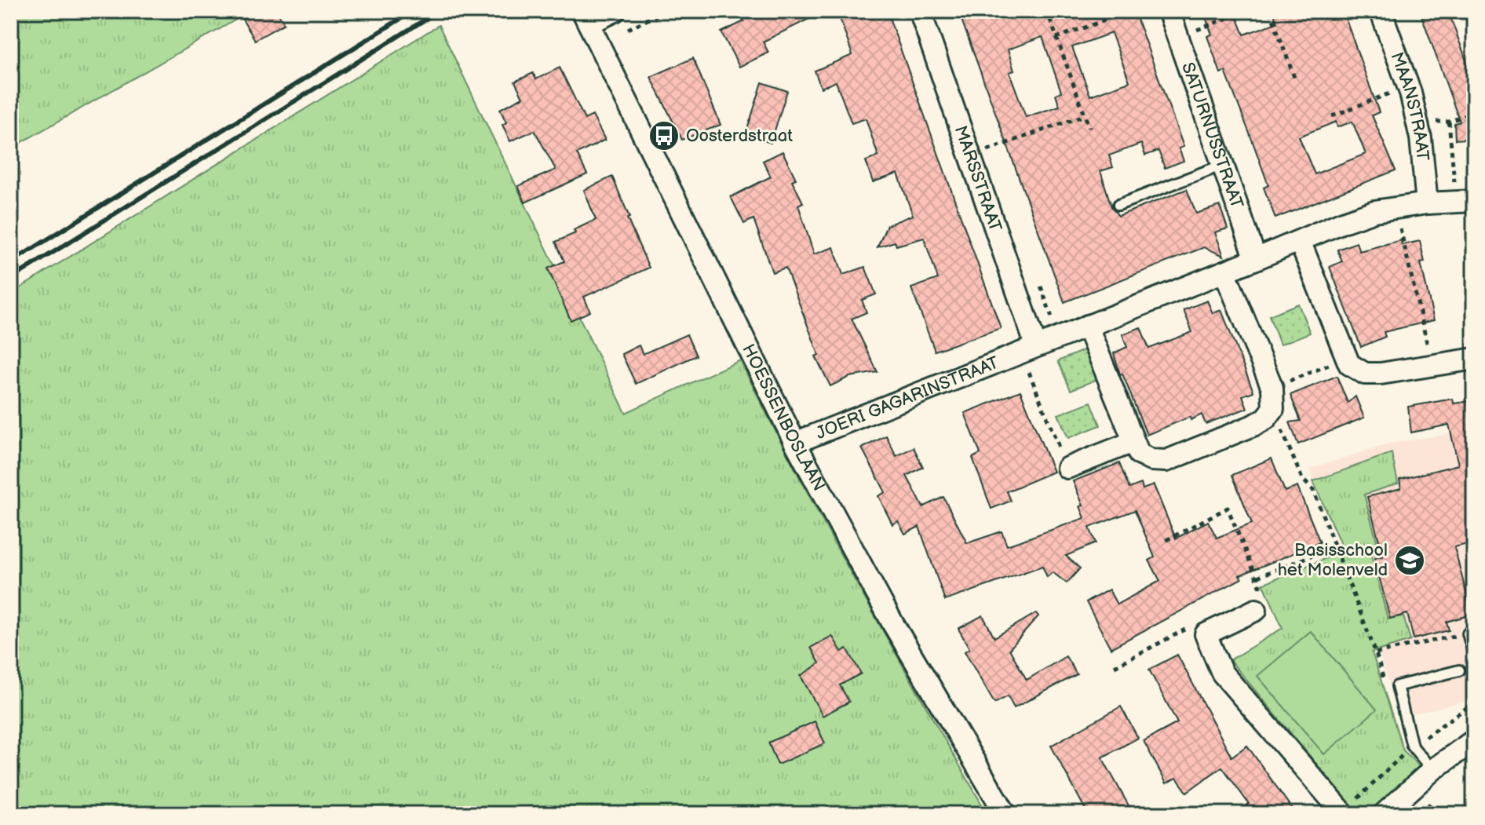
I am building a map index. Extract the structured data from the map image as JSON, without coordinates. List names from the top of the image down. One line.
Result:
{"streets":{"street":["MAANSTRAAT","SATURNUSSTRAAT","MARSSTRAAT","JOERI GAGARINSTRAAT","HOESSENBOSLAAN"]},"crossings":[["MAANSTRAAT","JOERI GAGARINSTRAAT"],["SATURNUSSTRAAT","JOERI GAGARINSTRAAT"],["MARSSTRAAT","JOERI GAGARINSTRAAT"],["JOERI GAGARINSTRAAT","HOESSENBOSLAAN"]],"places":{"bus stop":["Oosterdstraat"],"school or university":["Basisschool het Molenveld"]}}
